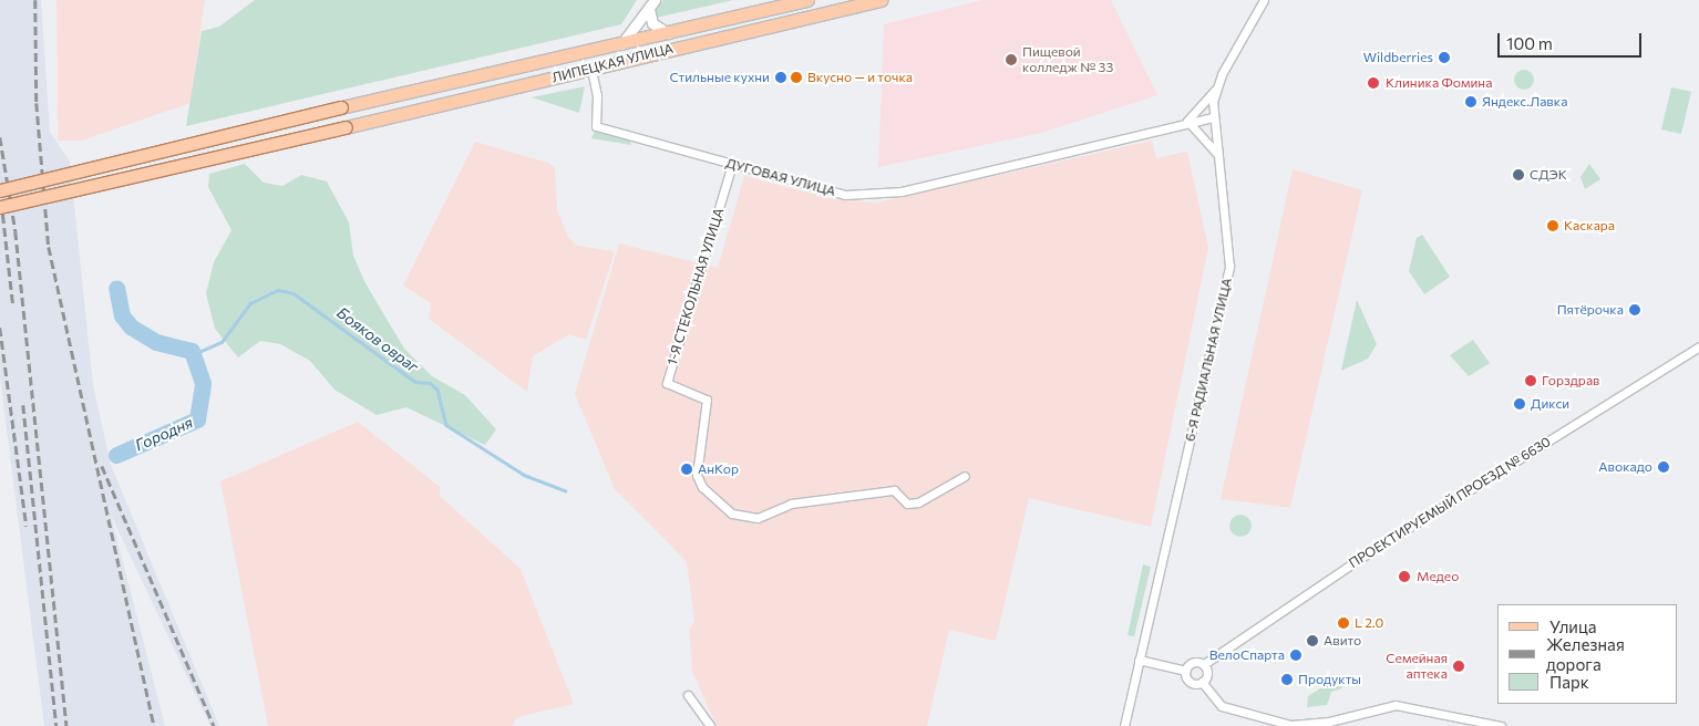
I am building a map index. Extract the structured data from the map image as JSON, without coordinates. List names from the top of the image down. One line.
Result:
{"streets":{"main road":["ЛИПЕЦКАЯ УЛИЦА"],"street":["ДУГОВАЯ УЛИЦА","1-Я СТЕКОЛЬНАЯ УЛИЦА","6-Я РАДИАЛЬНАЯ УЛИЦА","ПРОЕКТИРУЕМЫЙ ПРОЕЗД № 6630"]},"crossings":[["ЛИПЕЦКАЯ УЛИЦА","ДУГОВАЯ УЛИЦА"],["ДУГОВАЯ УЛИЦА","1-Я СТЕКОЛЬНАЯ УЛИЦА"],["ДУГОВАЯ УЛИЦА","6-Я РАДИАЛЬНАЯ УЛИЦА"]],"water":["Бояков овраг","Городня"],"places":["Wildberries","Пищевой колледж № 33","Стильные кухни","Вкусно — и точка","Клиника Фомина","Яндекс.Лавка","СДЭК","Каскара","Пятёрочка","Горздрав","Дикси","Авокадо","АнКор","Медео","L 2.0","Авито","ВелоСпарта","Семейная аптека","Продукты"],"legend":["Улица","Железная дорога","Парк"],"scale_bar":"100 m"}
